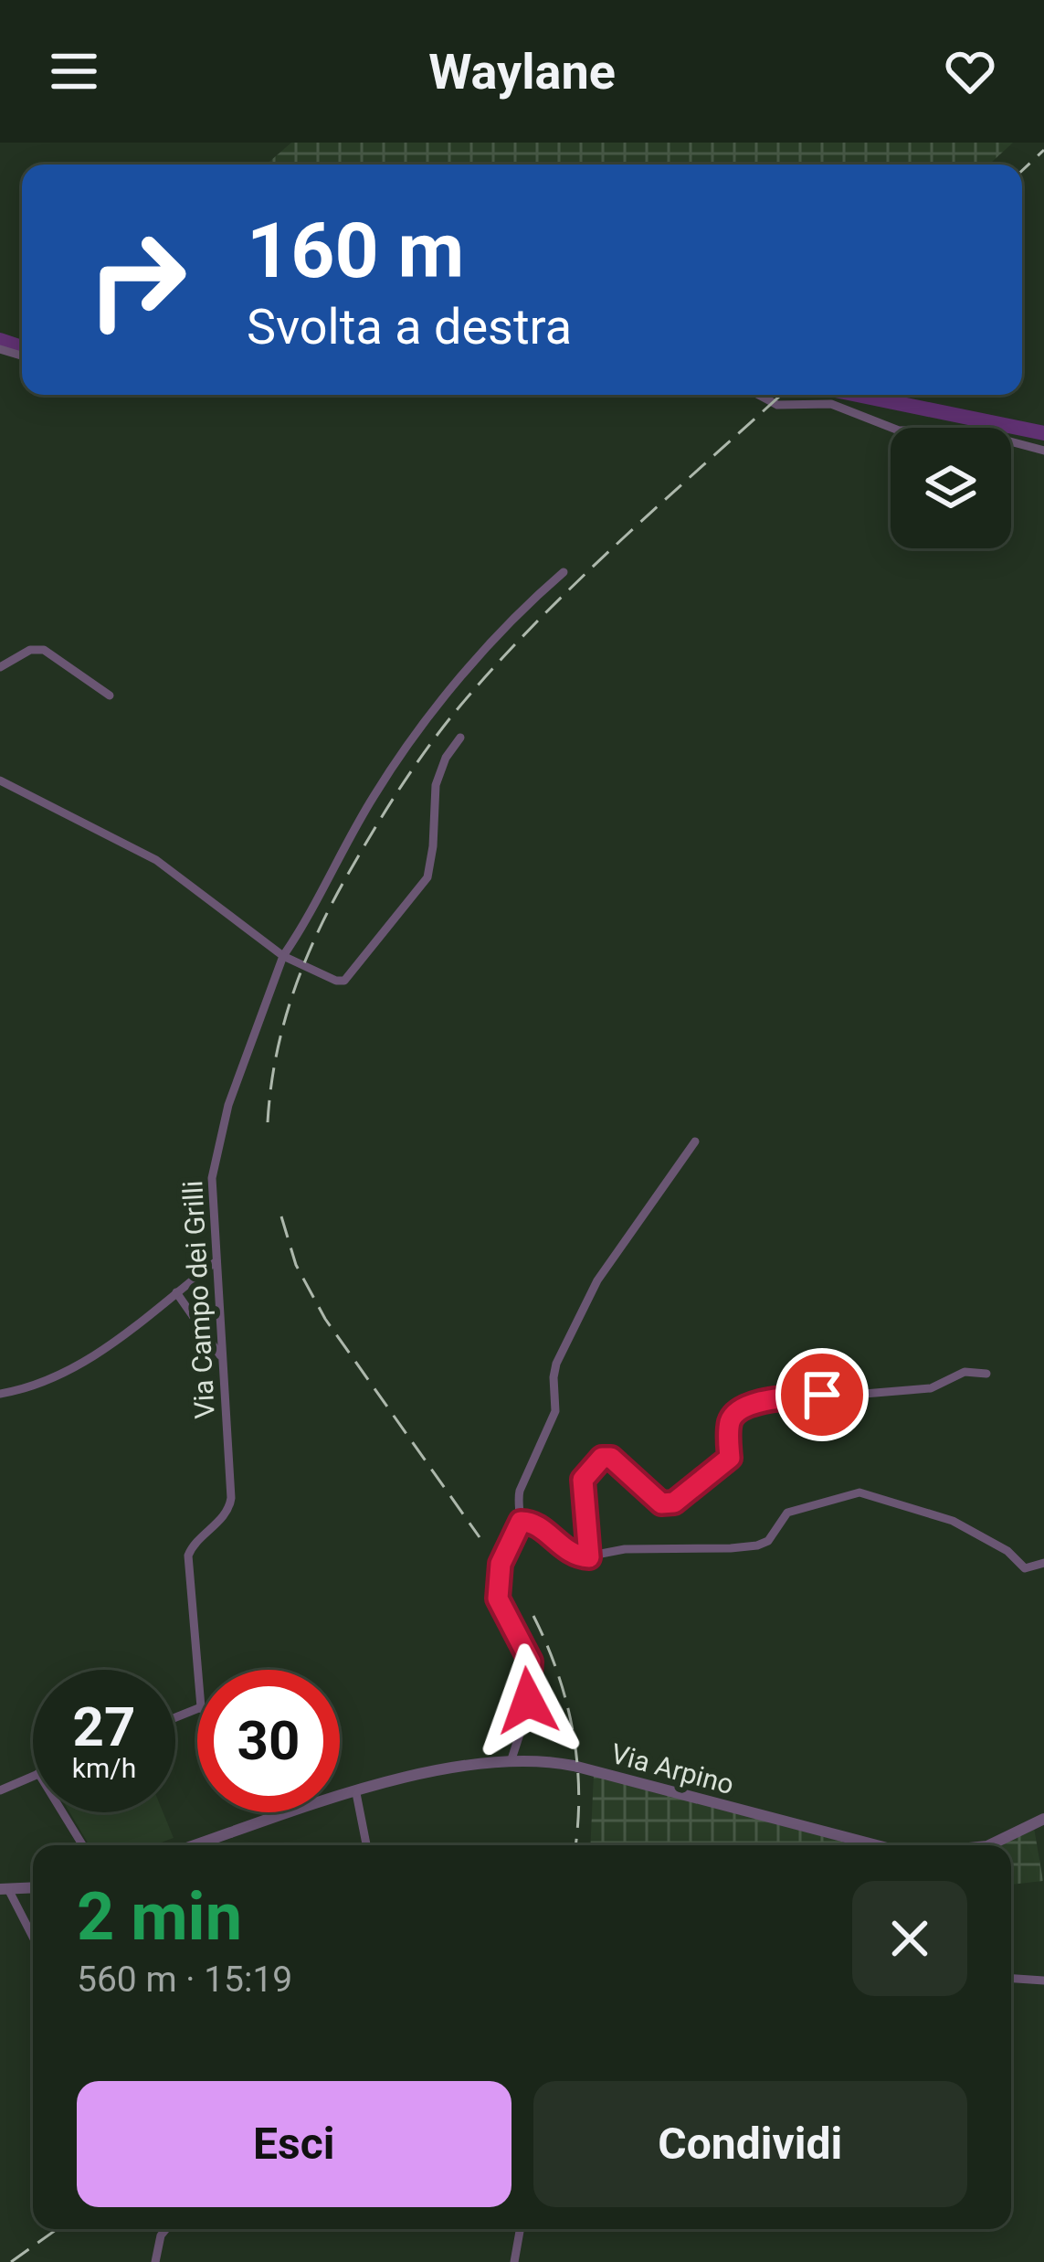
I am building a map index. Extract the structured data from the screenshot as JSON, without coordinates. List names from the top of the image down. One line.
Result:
{"streets":{"street":["Via Campo dei Grilli","Via Arpino"]},"page":{"header":"Waylane","turn":["160 m","Svolta a destra"],"speed":"27 km/h","limit":"30","heading":["2 min","560 m · 15:19"],"buttons":["Esci","Condividi"]}}
